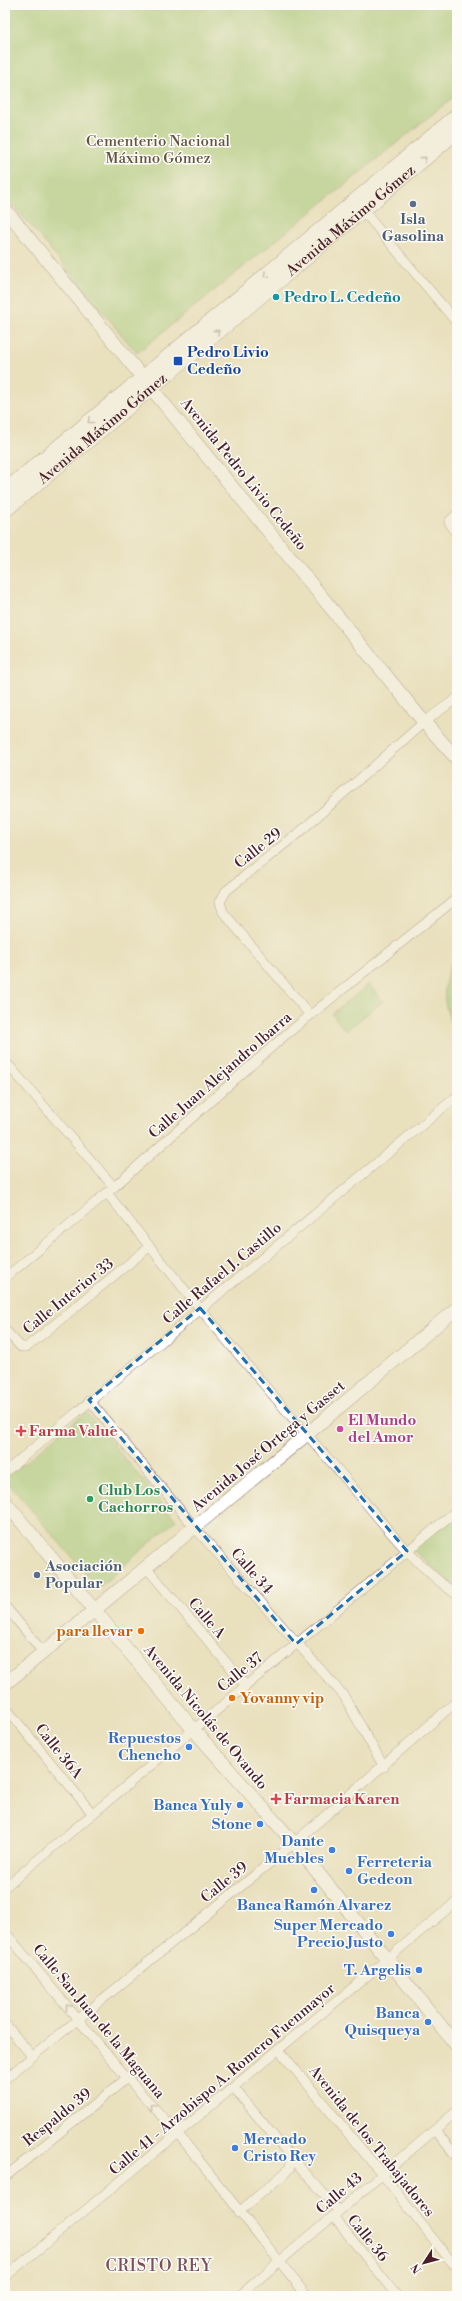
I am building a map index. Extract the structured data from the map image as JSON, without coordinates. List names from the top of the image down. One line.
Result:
{"streets":{"main road":["Avenida Máximo Gómez","Avenida Pedro Livio Cedeño","Avenida José Ortega y Gasset","Avenida Nicolás de Ovando"],"street":["Calle 29","Calle Juan Alejandro lbarra","Calle Rafael J. Castillo","Calle Interior 33","Calle 34","Calle A","Calle 37","Calle 36A","Calle 39","Calle San Juan de la Maguana","Calle 41 - Arzobispo A. Romero Fuenmayor","Respaldo 39","Avenida de los Trabajadores","Calle 43","Calle 36"]},"crossings":[["Avenida Máximo Gómez","Avenida Pedro Livio Cedeño"],["Avenida Pedro Livio Cedeño","Calle 29"],["Calle 29","Calle Juan Alejandro lbarra"],["Calle Rafael J. Castillo","Calle 34"],["Avenida José Ortega y Gasset","Calle 34"],["Avenida José Ortega y Gasset","Calle A"],["Avenida José Ortega y Gasset","Avenida Nicolás de Ovando"],["Calle 34","Calle 37"],["Calle 34","Calle 39"],["Calle A","Calle 37"],["Calle 37","Avenida Nicolás de Ovando"],["Calle 37","Calle 36A"],["Avenida Nicolás de Ovando","Calle 39"],["Avenida Nicolás de Ovando","Calle 41 - Arzobispo A. Romero Fuenmayor"],["Calle 39","Calle San Juan de la Maguana"],["Calle San Juan de la Maguana","Calle 41 - Arzobispo A. Romero Fuenmayor"],["Calle San Juan de la Maguana","Respaldo 39"],["Calle San Juan de la Maguana","Calle 43"],["Calle 41 - Arzobispo A. Romero Fuenmayor","Avenida de los Trabajadores"],["Calle 41 - Arzobispo A. Romero Fuenmayor","Calle 36"],["Avenida de los Trabajadores","Calle 43"],["Calle 43","Calle 36"]],"one_way":["Calle San Juan de la Maguana"],"districts":["CRISTO REY"],"parks":["Cementerio Nacional Máximo Gómez"],"places":{"other":["Isla Gasolina","Pedro L. Cedeño","El Mundo del Amor","Club Los Cachorros","Asociación Popular","para llevar","Yovanny vip","Repuestos Chencho","Banca Yuly","Stone","Dante Muebles","Ferreteria Gedeon","Banca Ramón Alvarez","Super Mercado Precio Justo","T. Argelis","Banca Quisqueya","Mercado Cristo Rey"],"transit":["Pedro Livio Cedeño"],"health":["Farma Value","Farmacia Karen"]},"north":"bottom left"}
